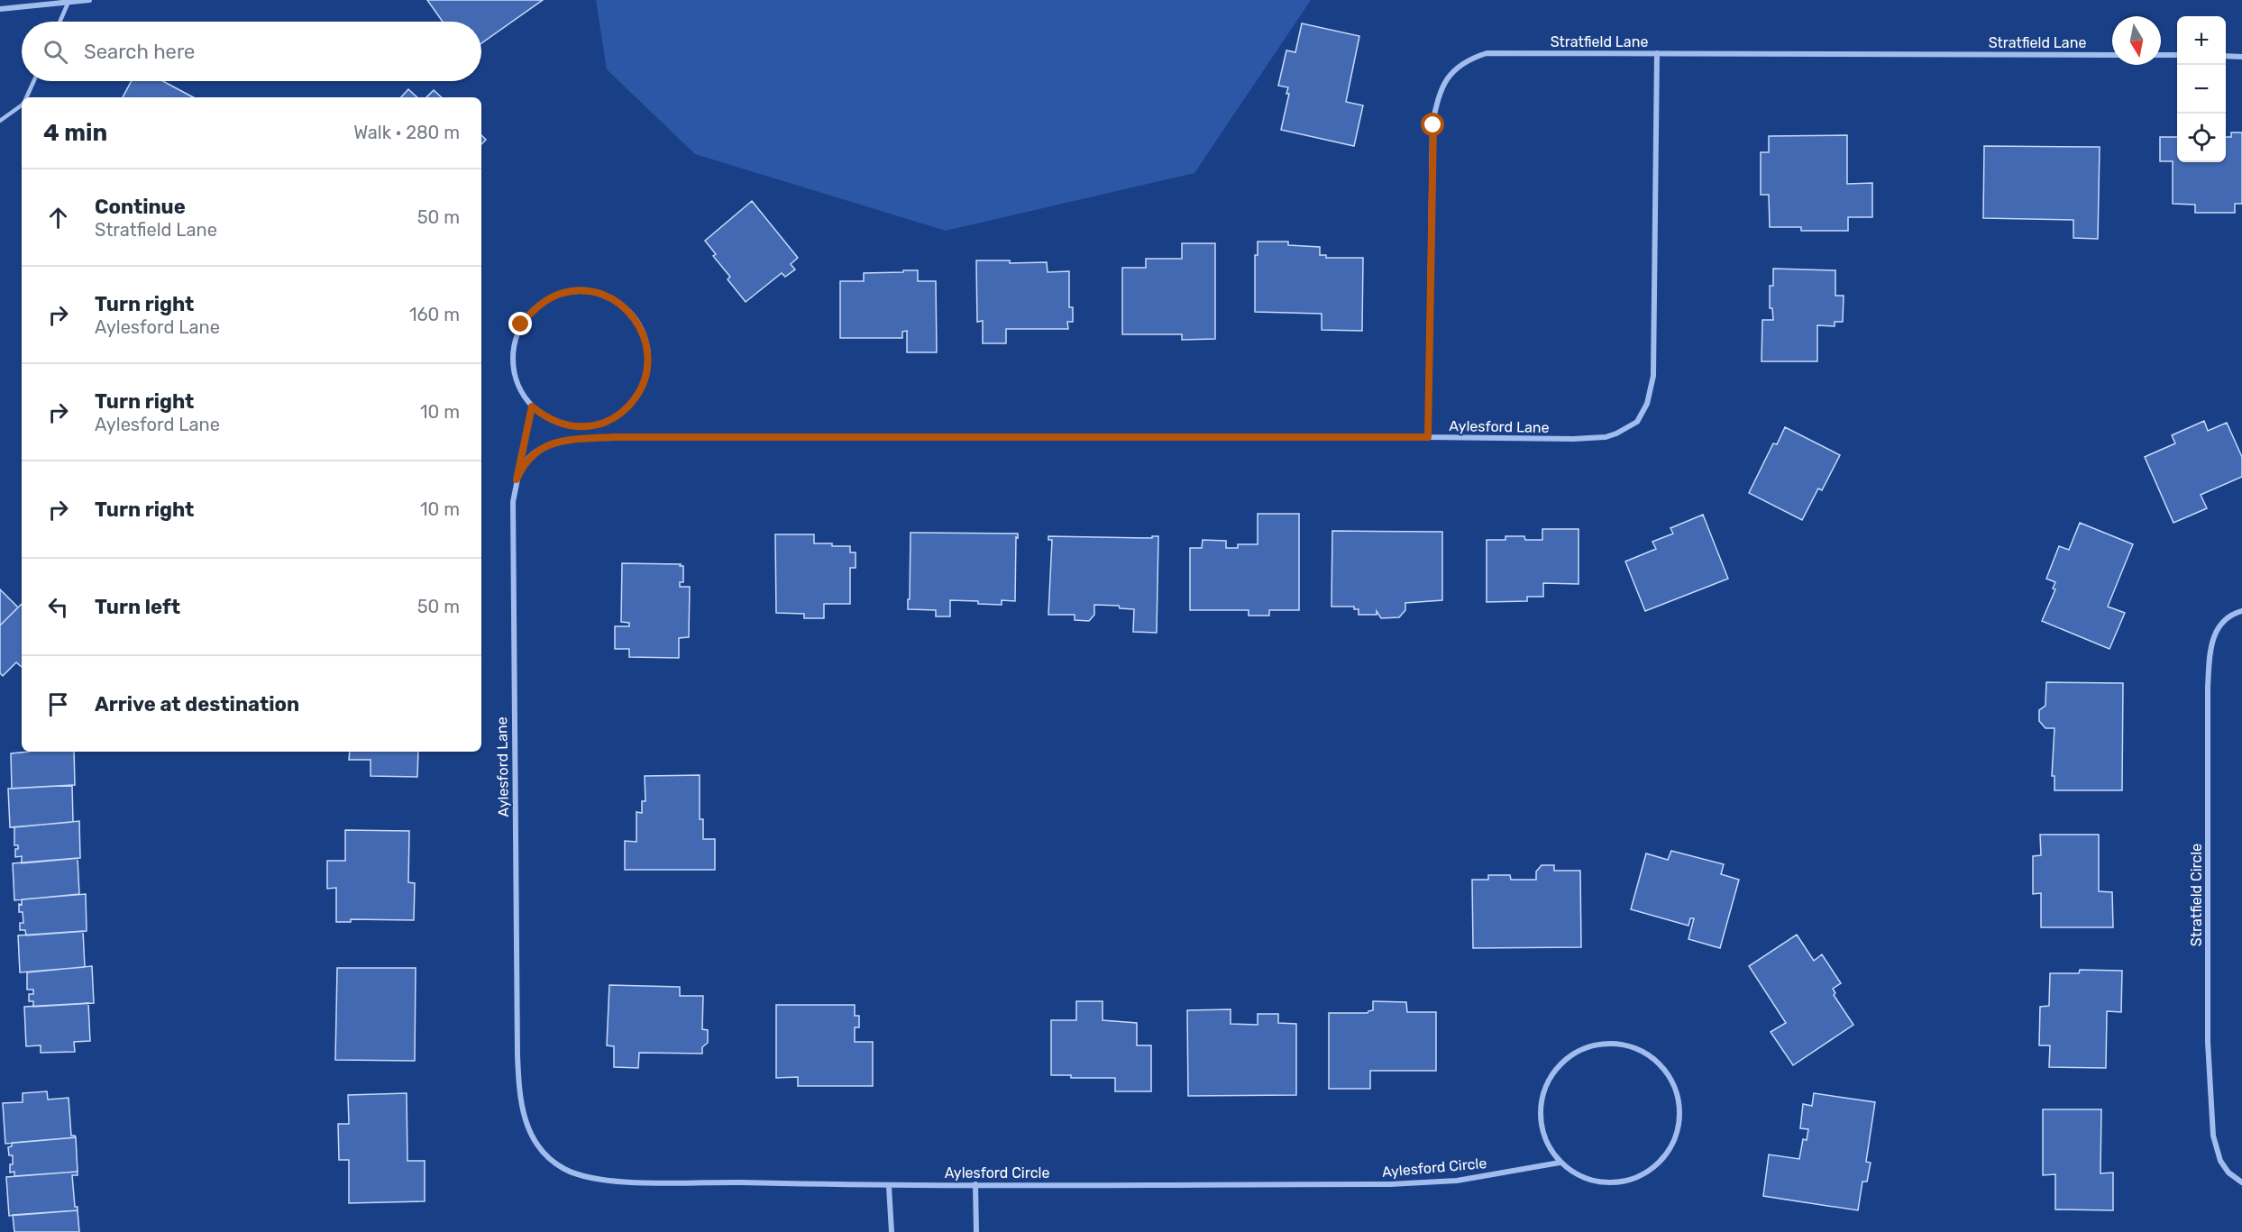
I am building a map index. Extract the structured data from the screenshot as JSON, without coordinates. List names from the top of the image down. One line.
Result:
{"streets":{"street":["Stratfield Lane","Aylesford Lane","Stratfield Circle","Aylesford Circle"]},"crossings":[["Stratfield Lane","Aylesford Lane"],["Aylesford Lane","Aylesford Circle"]],"north":"bottom","page":{"map_buttons":["+","−"],"search":"Search here","heading":["4 min","Walk · 280 m"],"list":[["Continue","Stratfield Lane","50 m"],["Turn right","Aylesford Lane","160 m"],["Turn right","Aylesford Lane","10 m"],["Turn right","10 m"],["Turn left","50 m"],"Arrive at destination"]}}
